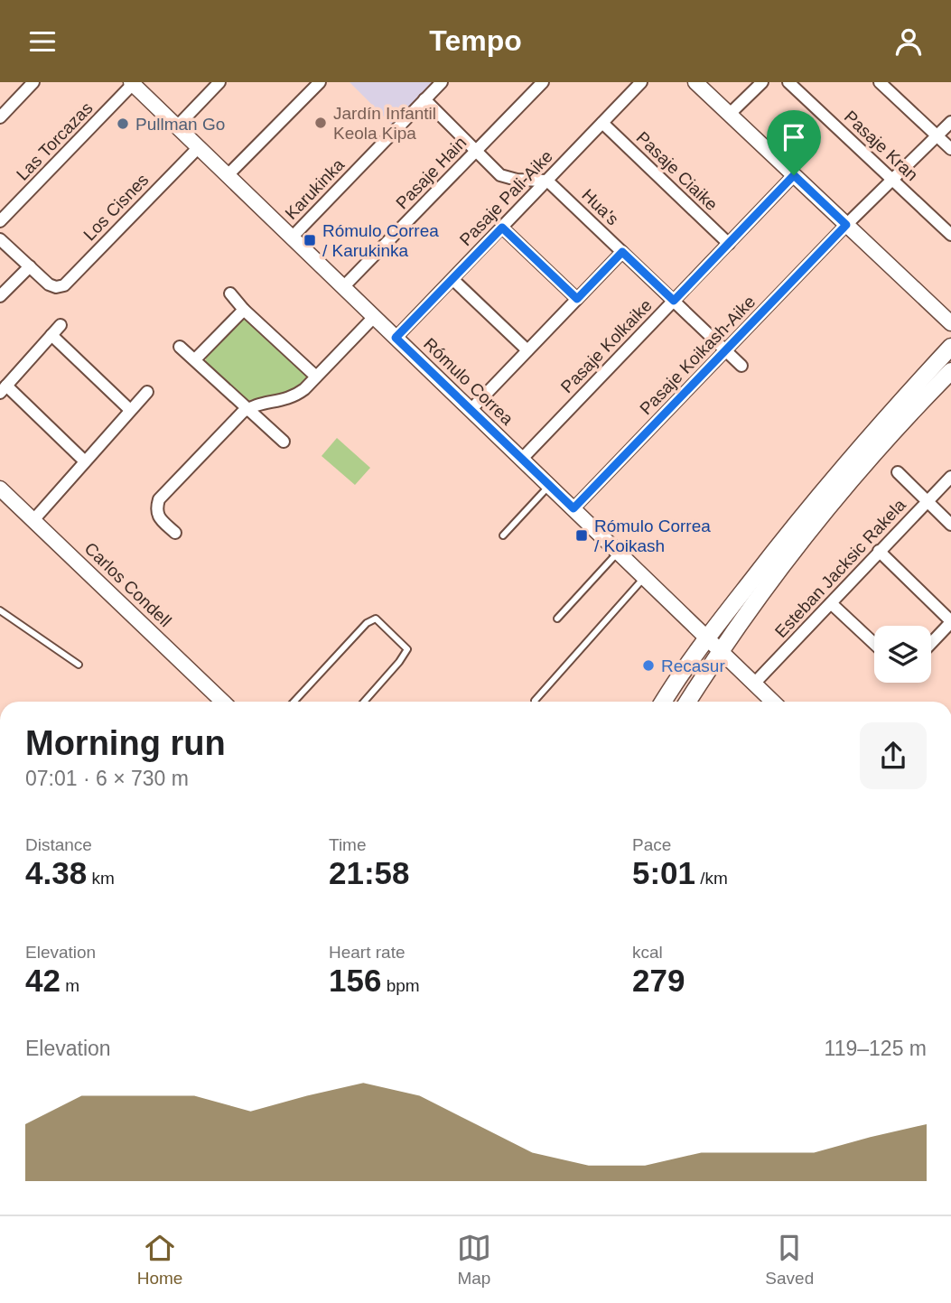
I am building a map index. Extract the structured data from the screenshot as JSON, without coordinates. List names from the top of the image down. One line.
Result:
{"streets":{"street":["Las Torcazas","Pasaje Kran","Pasaje Ciaike","Pasaje Hain","Karukinka","Pasaje Pali-Aike","Los Cisnes","Hua's","Pasaje Kolkaike","Pasaje Koikash-Aike","Rómulo Correa","Esteban Jacksic Rakela","Carlos Condell"]},"crossings":[["Las Torcazas","Rómulo Correa"],["Pasaje Kran","Pasaje Koikash-Aike"],["Pasaje Ciaike","Pasaje Pali-Aike"],["Pasaje Ciaike","Pasaje Kolkaike"],["Pasaje Hain","Rómulo Correa"],["Karukinka","Rómulo Correa"],["Pasaje Pali-Aike","Hua's"],["Pasaje Pali-Aike","Rómulo Correa"],["Los Cisnes","Rómulo Correa"],["Hua's","Pasaje Kolkaike"],["Hua's","Pasaje Koikash-Aike"],["Pasaje Kolkaike","Rómulo Correa"],["Pasaje Koikash-Aike","Rómulo Correa"],["Rómulo Correa","Esteban Jacksic Rakela"]],"places":{"other":["Jardín Infantil Keola Kipa","Pullman Go","Recasur"],"transit":["Rómulo Correa / Karukinka","Rómulo Correa / Koikash"]},"page":{"header":"Tempo","heading":["Morning run","07:01 · 6 × 730 m"],"stats":[["Distance","4.38 km"],["Time","21:58"],["Pace","5:01 /km"],["Elevation","42 m"],["Heart rate","156 bpm"],["kcal","279"]],"chart":["Elevation","119–125 m"],"tabs":["Home","Map","Saved"]}}
